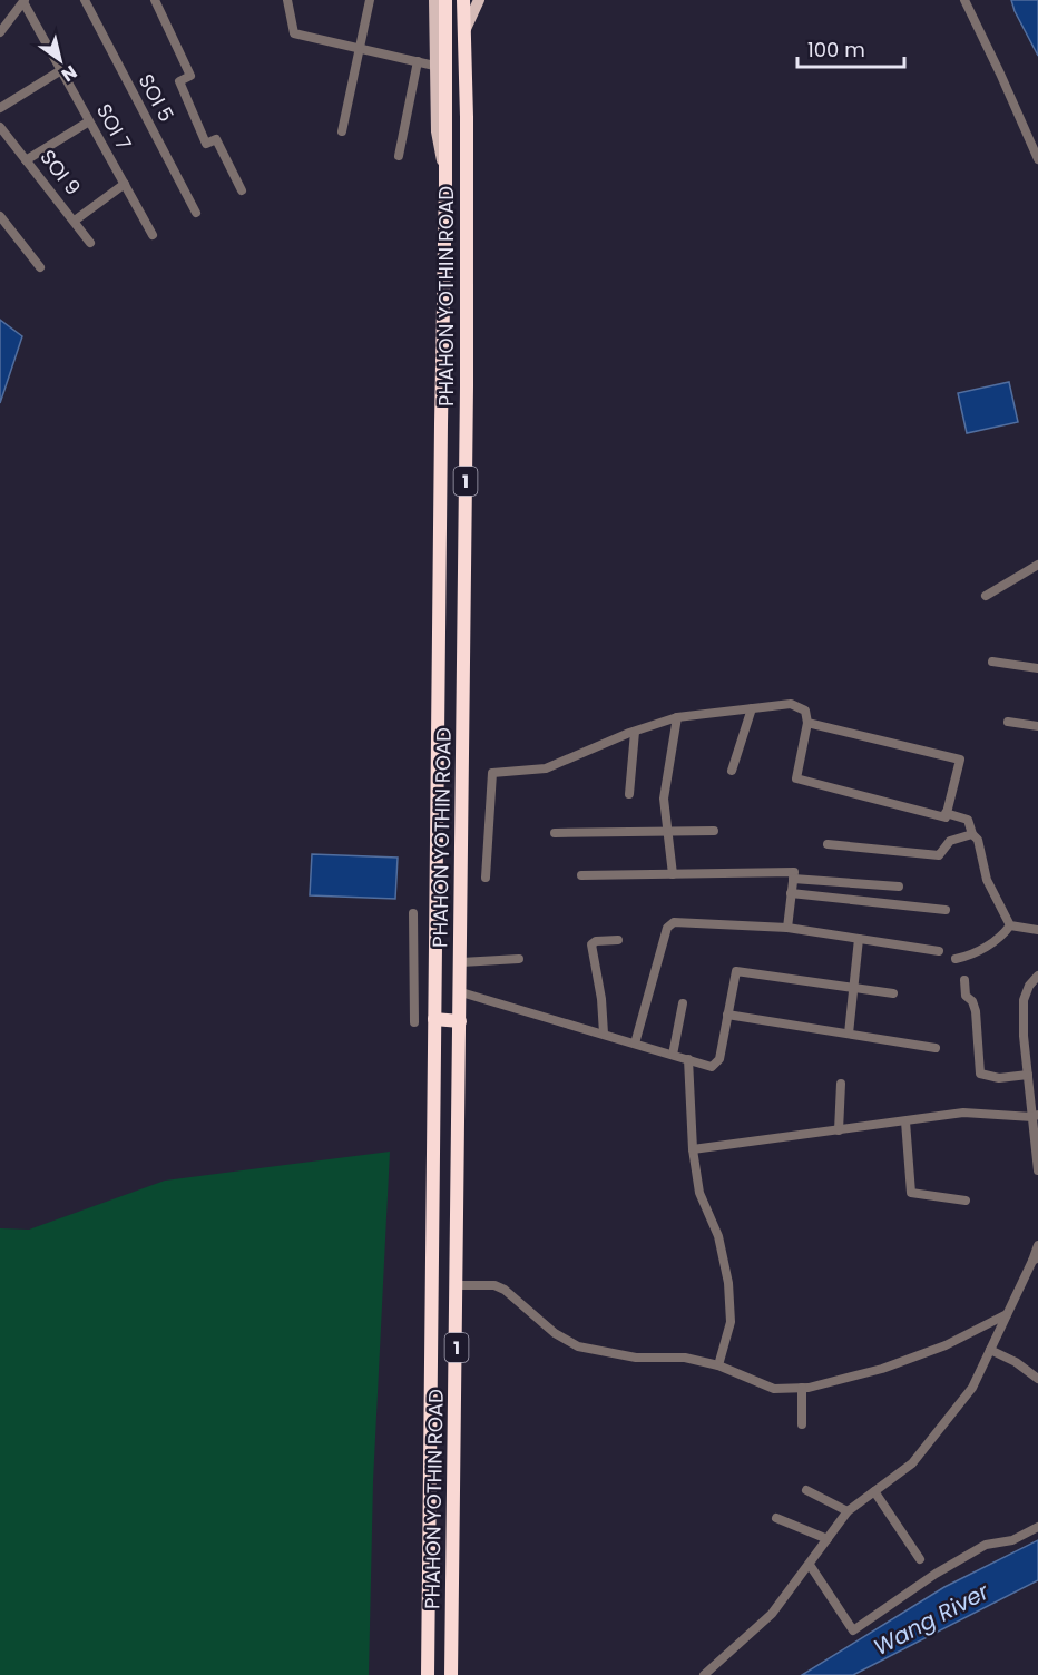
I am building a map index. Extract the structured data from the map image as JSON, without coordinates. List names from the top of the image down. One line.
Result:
{"streets":{"highway":["PHAHON YOTHIN ROAD","1"],"street":["SOI 5","SOI 7","SOI 9"]},"crossings":[["PHAHON YOTHIN ROAD","1"]],"water":["Wang River"],"scale_bar":"100 m","north":"bottom right"}
